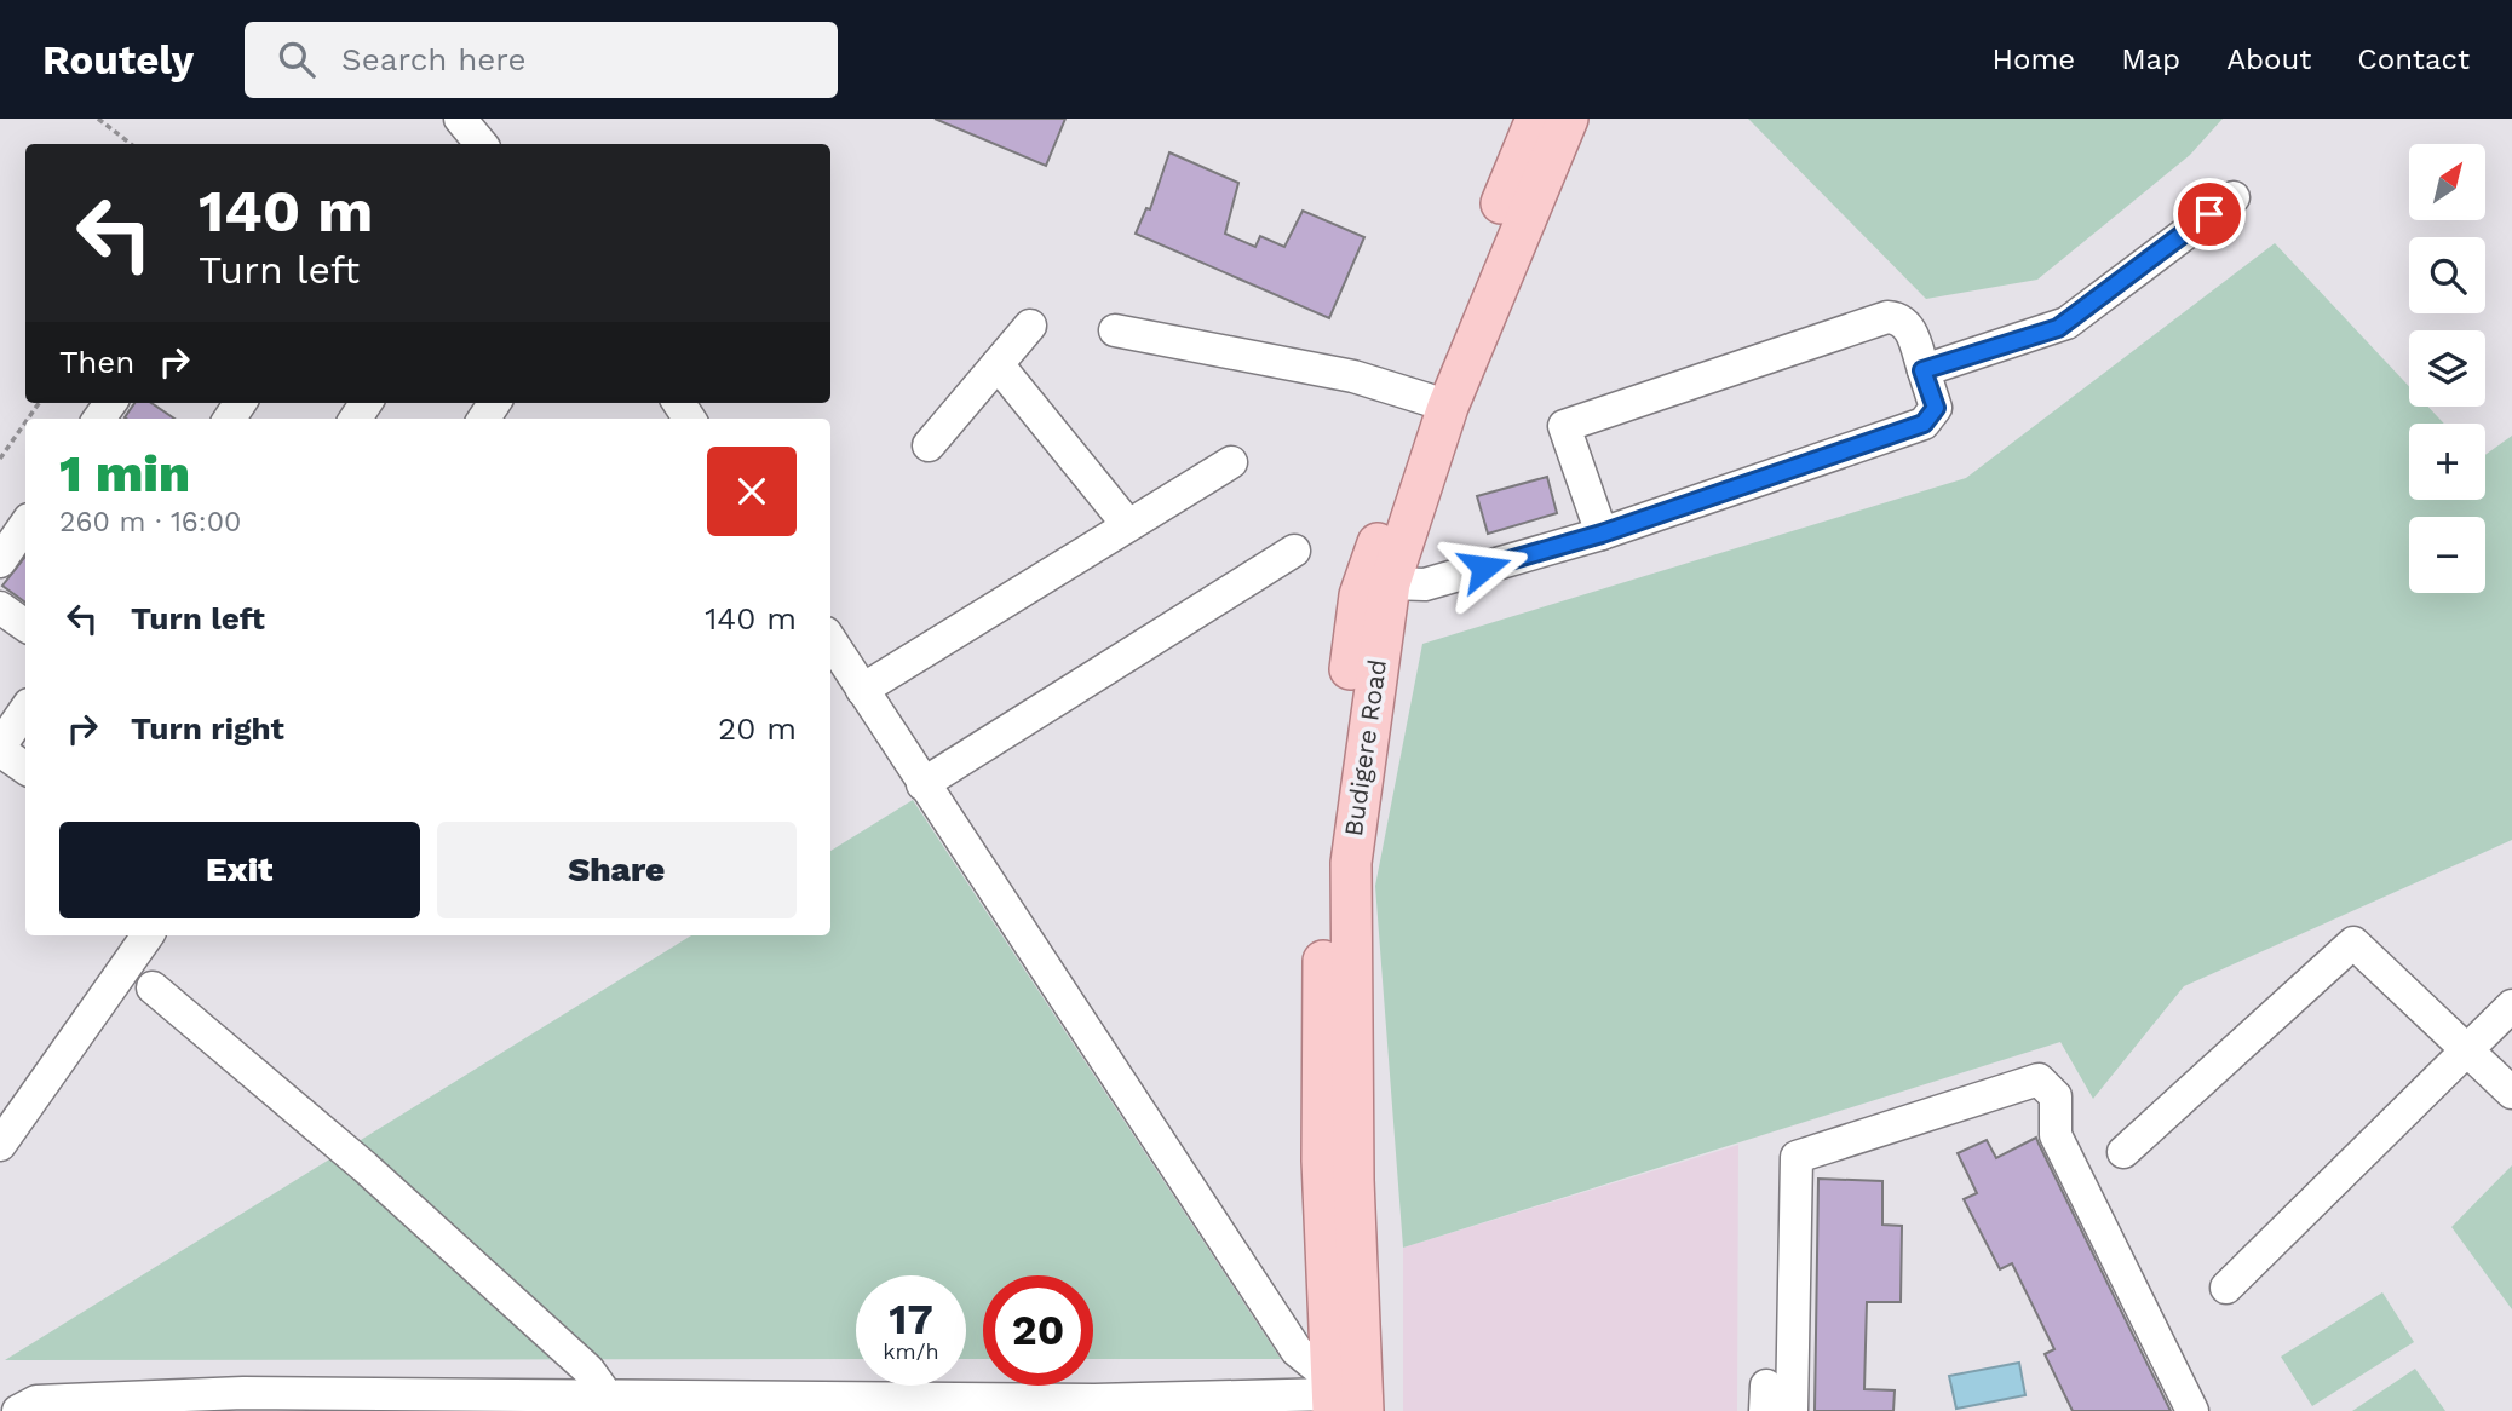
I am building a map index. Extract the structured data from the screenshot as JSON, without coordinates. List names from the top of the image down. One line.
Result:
{"streets":{"main road":["Budigere Road"]},"north":"top right","page":{"header":"Routely","search":"Search here","nav":["Home","Map","About","Contact"],"map_buttons":["+","−"],"turn":["140 m","Turn left"],"then":"Then","heading":["1 min","260 m · 16:00"],"list":[{"name":"Turn left","value":"140 m"},{"name":"Turn right","value":"20 m"}],"buttons":["Exit","Share"],"speed":"17 km/h","limit":"20"}}
